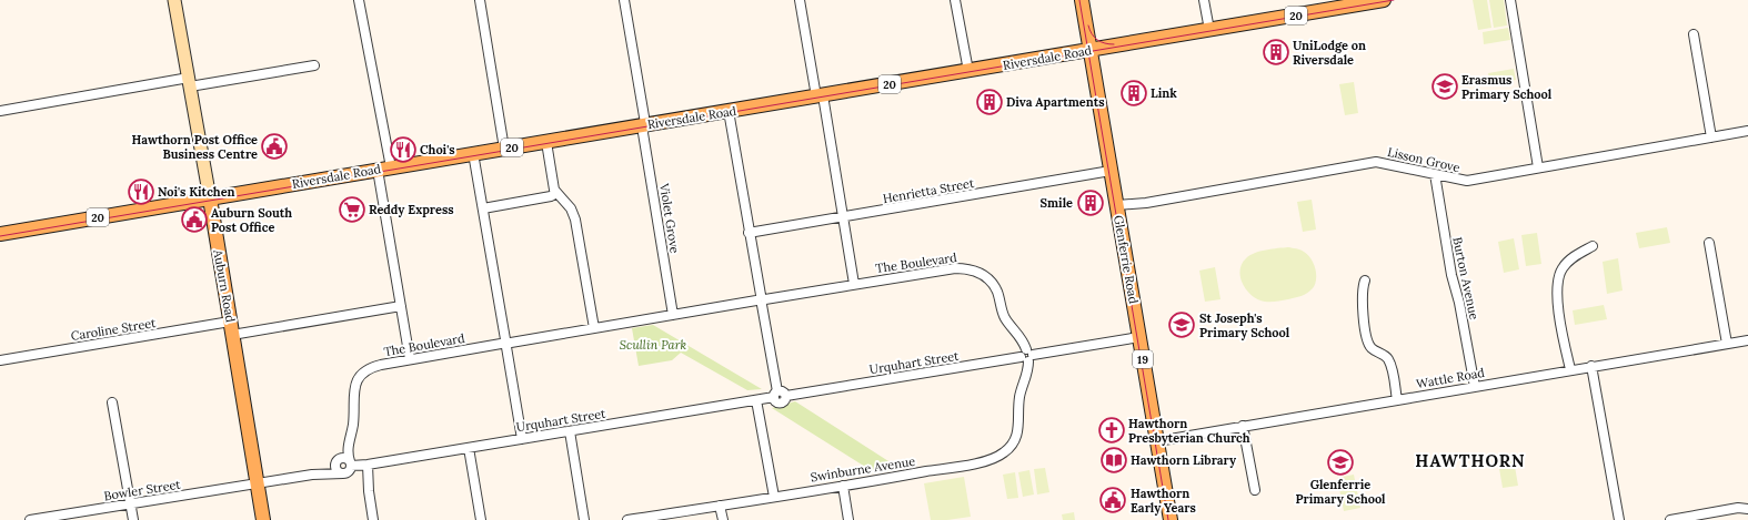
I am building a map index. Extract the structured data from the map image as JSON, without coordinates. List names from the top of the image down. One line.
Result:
{"streets":{"main road":["20","Riversdale Road","Glenferrie Road","Auburn Road","19"],"street":["Lisson Grove","Henrietta Street","Violet Grove","The Boulevard","Burton Avenue","Caroline Street","Urquhart Street","Wattle Road","Swinburne Avenue","Bowler Street"]},"crossings":[["Riversdale Road","Violet Grove"],["Riversdale Road","Glenferrie Road"],["Riversdale Road","Auburn Road"],["Lisson Grove","Glenferrie Road"],["Lisson Grove","Burton Avenue"],["Henrietta Street","Glenferrie Road"],["Violet Grove","The Boulevard"],["Glenferrie Road","Urquhart Street"],["Glenferrie Road","Wattle Road"],["The Boulevard","Urquhart Street"],["The Boulevard","Swinburne Avenue"],["Burton Avenue","Wattle Road"],["Auburn Road","Caroline Street"],["Auburn Road","Bowler Street"],["Urquhart Street","Swinburne Avenue"]],"districts":["HAWTHORN"],"parks":["Scullin Park"],"places":{"building":["UniLodge on Riversdale","Link","Diva Apartments","Smile"],"school or university":["Erasmus Primary School","St Joseph's Primary School","Glenferrie Primary School"],"public building":["Hawthorn Post Office Business Centre","Auburn South Post Office","Hawthorn Early Years"],"restaurant":["Choi's","Noi's Kitchen"],"supermarket":["Reddy Express"],"church":["Hawthorn Presbyterian Church"],"library":["Hawthorn Library"]}}
